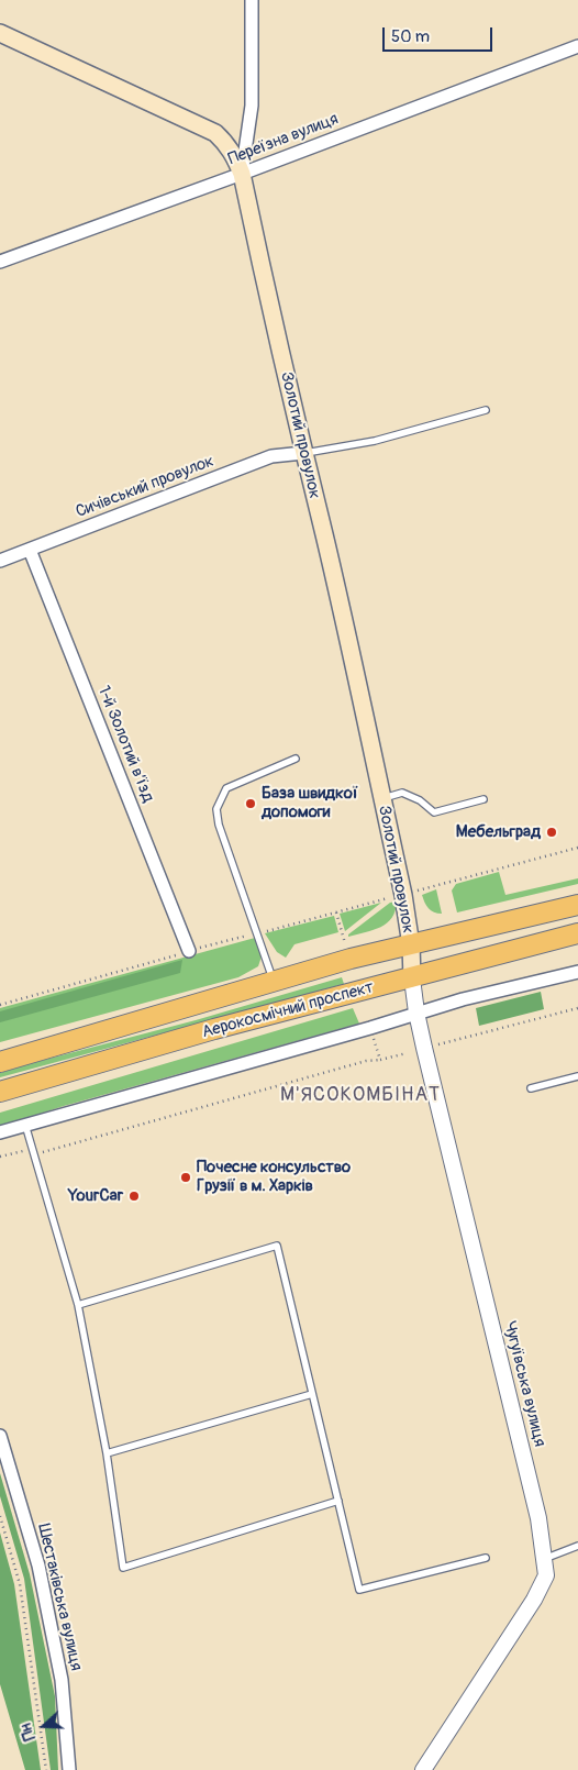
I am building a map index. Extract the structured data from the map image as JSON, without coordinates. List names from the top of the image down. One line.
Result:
{"streets":{"main road":["Золотий провулок","Аерокосмічний проспект"],"street":["Переїзна вулиця","Сичівський провулок","1-й Золотий в’їзд","Чугуївська вулиця","Шестаківська вулиця"]},"crossings":[["Переїзна вулиця","Золотий провулок"],["Золотий провулок","Сичівський провулок"],["Золотий провулок","Аерокосмічний проспект"],["Золотий провулок","Чугуївська вулиця"],["Сичівський провулок","1-й Золотий в’їзд"],["Аерокосмічний проспект","Чугуївська вулиця"]],"districts":["М'ЯСОКОМБІНАТ"],"places":["База швидкої допомоги","Мебельград","Почесне консульство Грузії в м. Харків","YourCar"],"scale_bar":"50 m","north":"left"}
